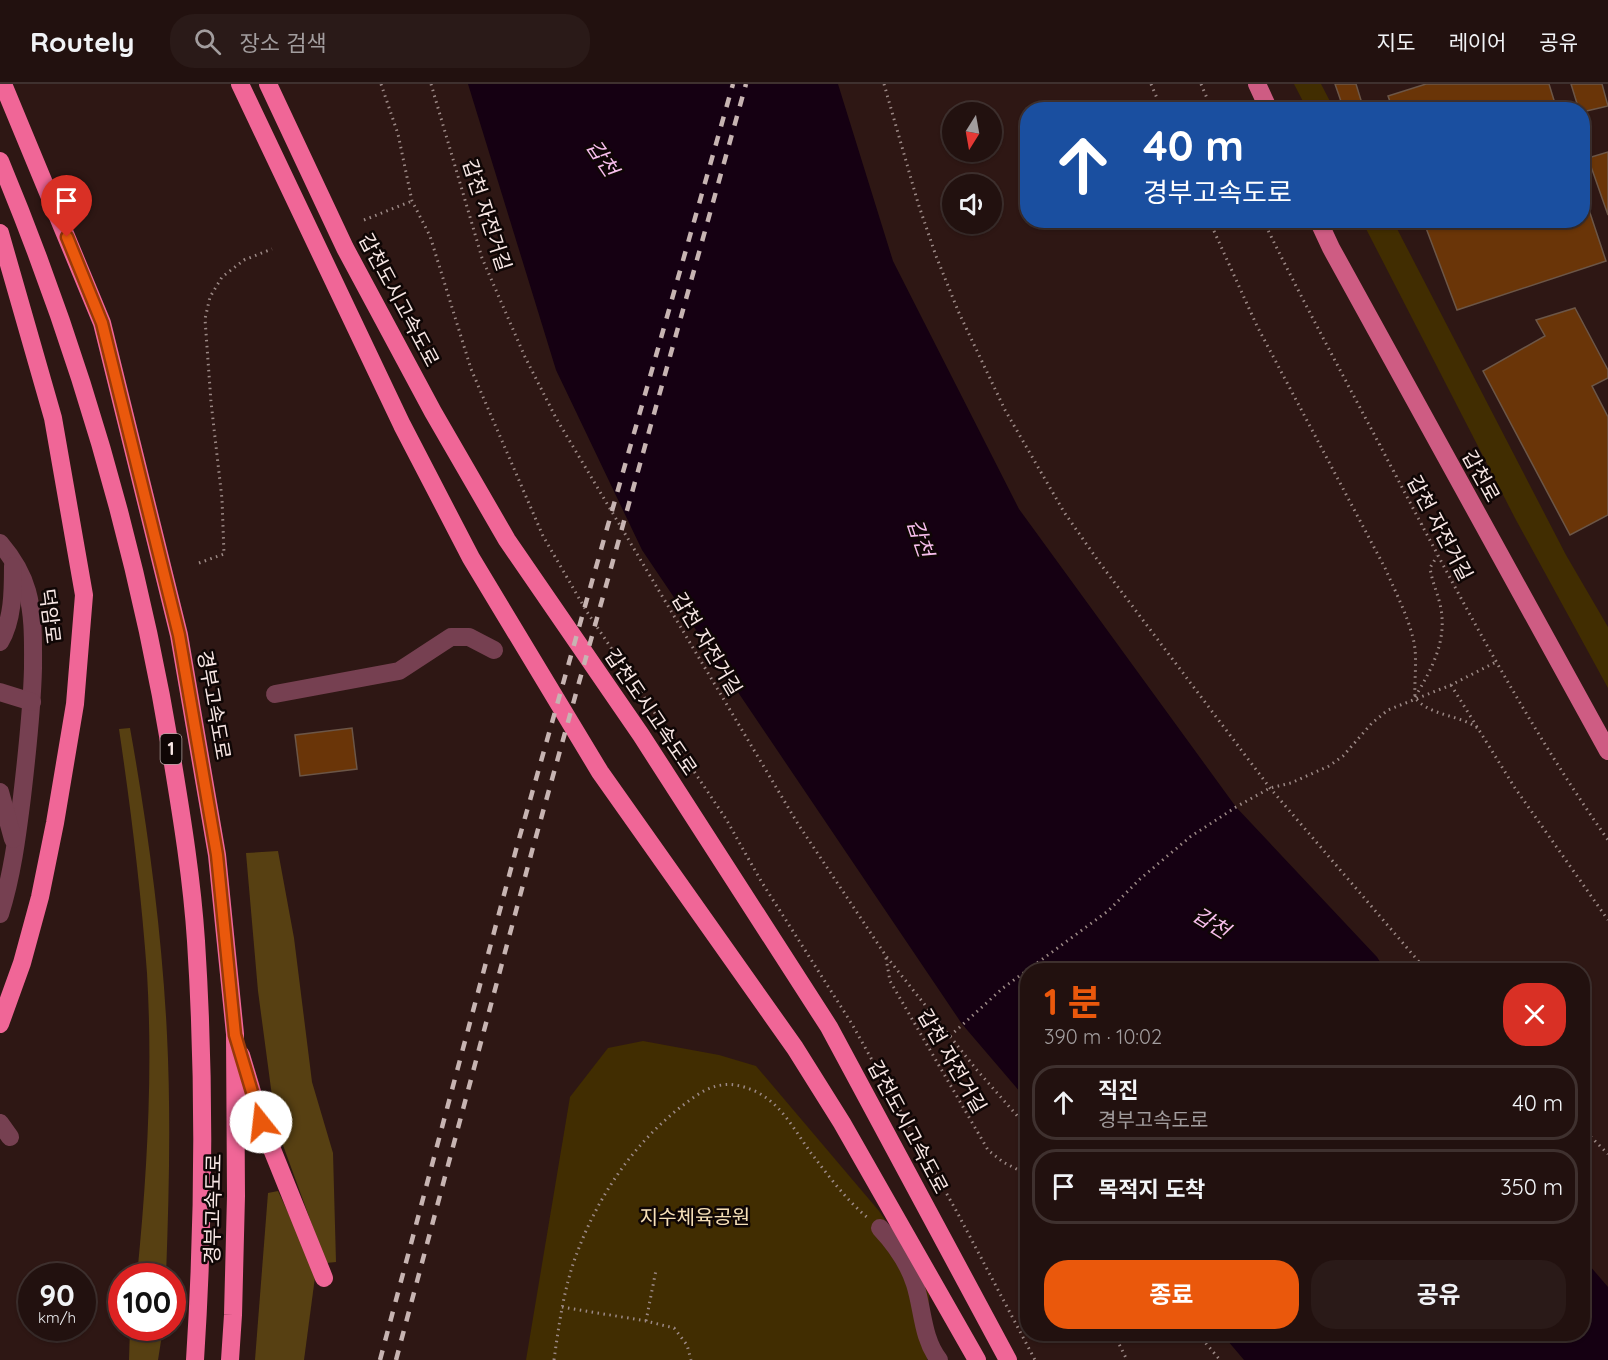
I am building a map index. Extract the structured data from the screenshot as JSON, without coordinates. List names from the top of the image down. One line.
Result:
{"streets":{"highway":["갑천도시고속도로","경부고속도로","1"],"main road":["갑천로"],"street":["덕암로"],"path":["갑천 자전거길"]},"water":["갑천"],"parks":["지수체육공원"],"north":"bottom","page":{"header":"Routely","search":"장소 검색","nav":["지도","레이어","공유"],"turn":["40 m","경부고속도로"],"heading":["1 분","390 m · 10:02"],"list":[{"name":"직진","note":"경부고속도로","value":"40 m"},{"name":"목적지 도착","value":"350 m"}],"buttons":["종료","공유"],"speed":"90 km/h","limit":"100"}}
